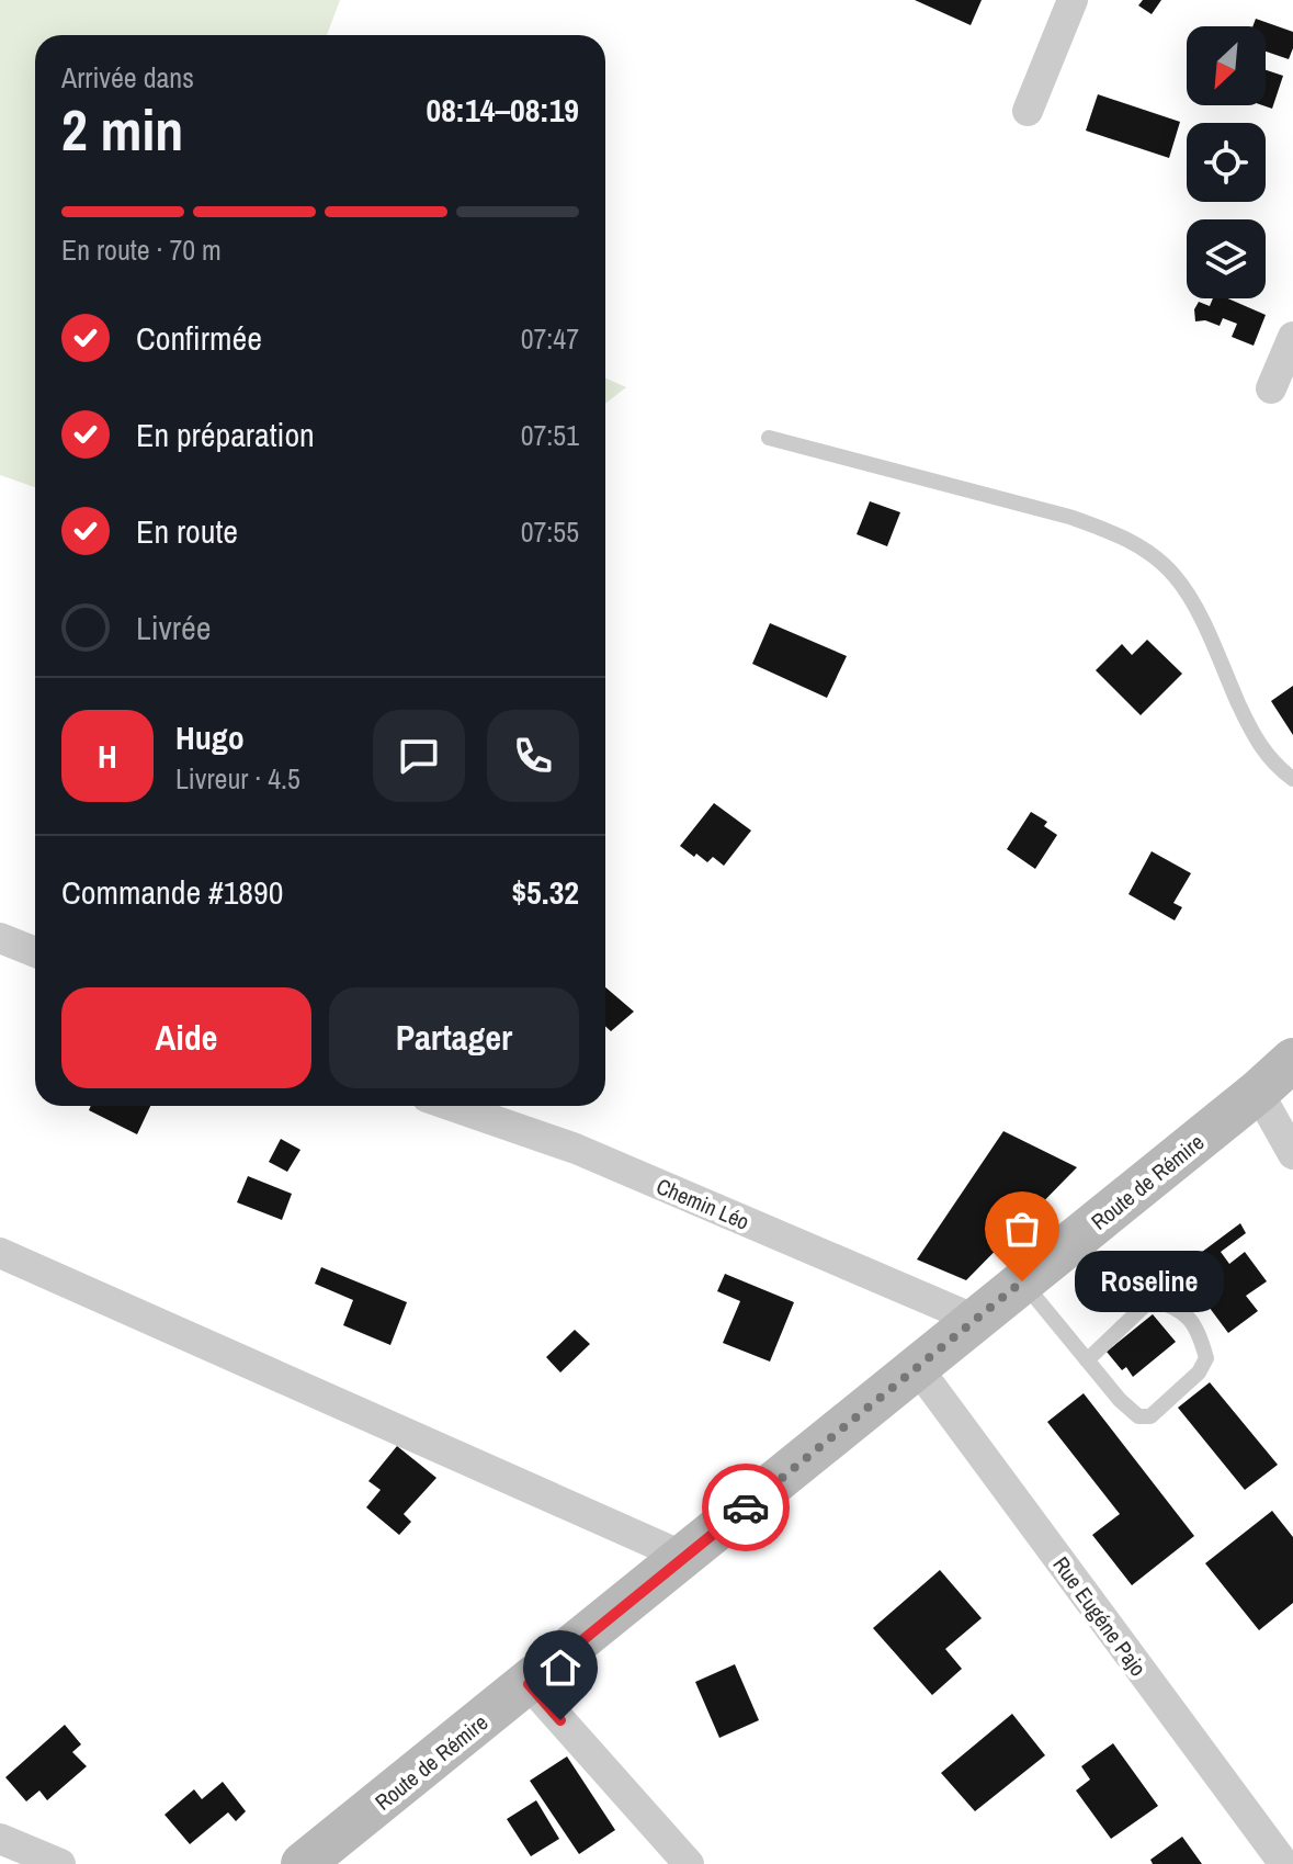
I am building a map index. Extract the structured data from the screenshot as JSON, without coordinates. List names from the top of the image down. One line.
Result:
{"streets":{"main road":["Route de Rémire"],"street":["Chemin Léo","Rue Eugéne Pajo"]},"crossings":[["Route de Rémire","Chemin Léo"],["Route de Rémire","Rue Eugéne Pajo"]],"places":["Roseline"],"north":"bottom left","page":{"heading":["2 min","Arrivée dans","08:14–08:19"],"panel":["Hugo","Livreur · 4.5","Commande #1890","$5.32"],"bar":"En route · 70 m","list":[["Confirmée","07:47"],["En préparation","07:51"],["En route","07:55"],"Livrée"],"round":"H","buttons":["Aide","Partager"],"bubble":"Roseline"}}
